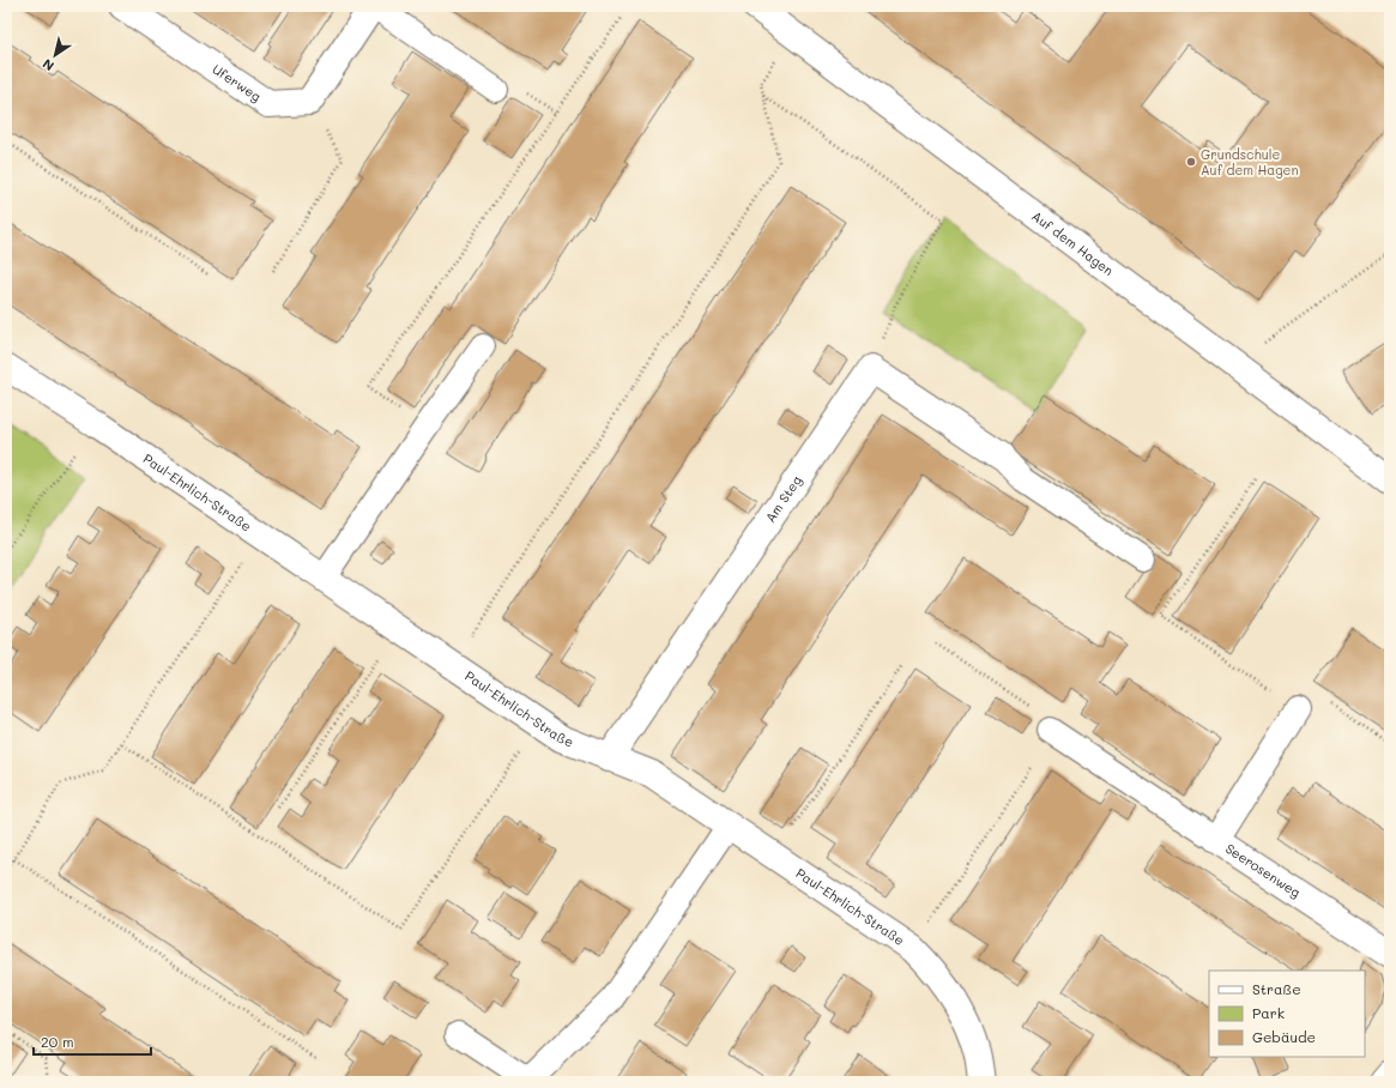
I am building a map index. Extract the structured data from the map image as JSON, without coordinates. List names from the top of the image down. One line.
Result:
{"streets":{"street":["Uferweg","Auf dem Hagen","Paul-Ehrlich-Straße","Am Steg","Seerosenweg"]},"crossings":[["Paul-Ehrlich-Straße","Am Steg"]],"places":["Grundschule Auf dem Hagen"],"legend":["Straße","Park","Gebäude"],"scale_bar":"20 m","north":"bottom left"}
